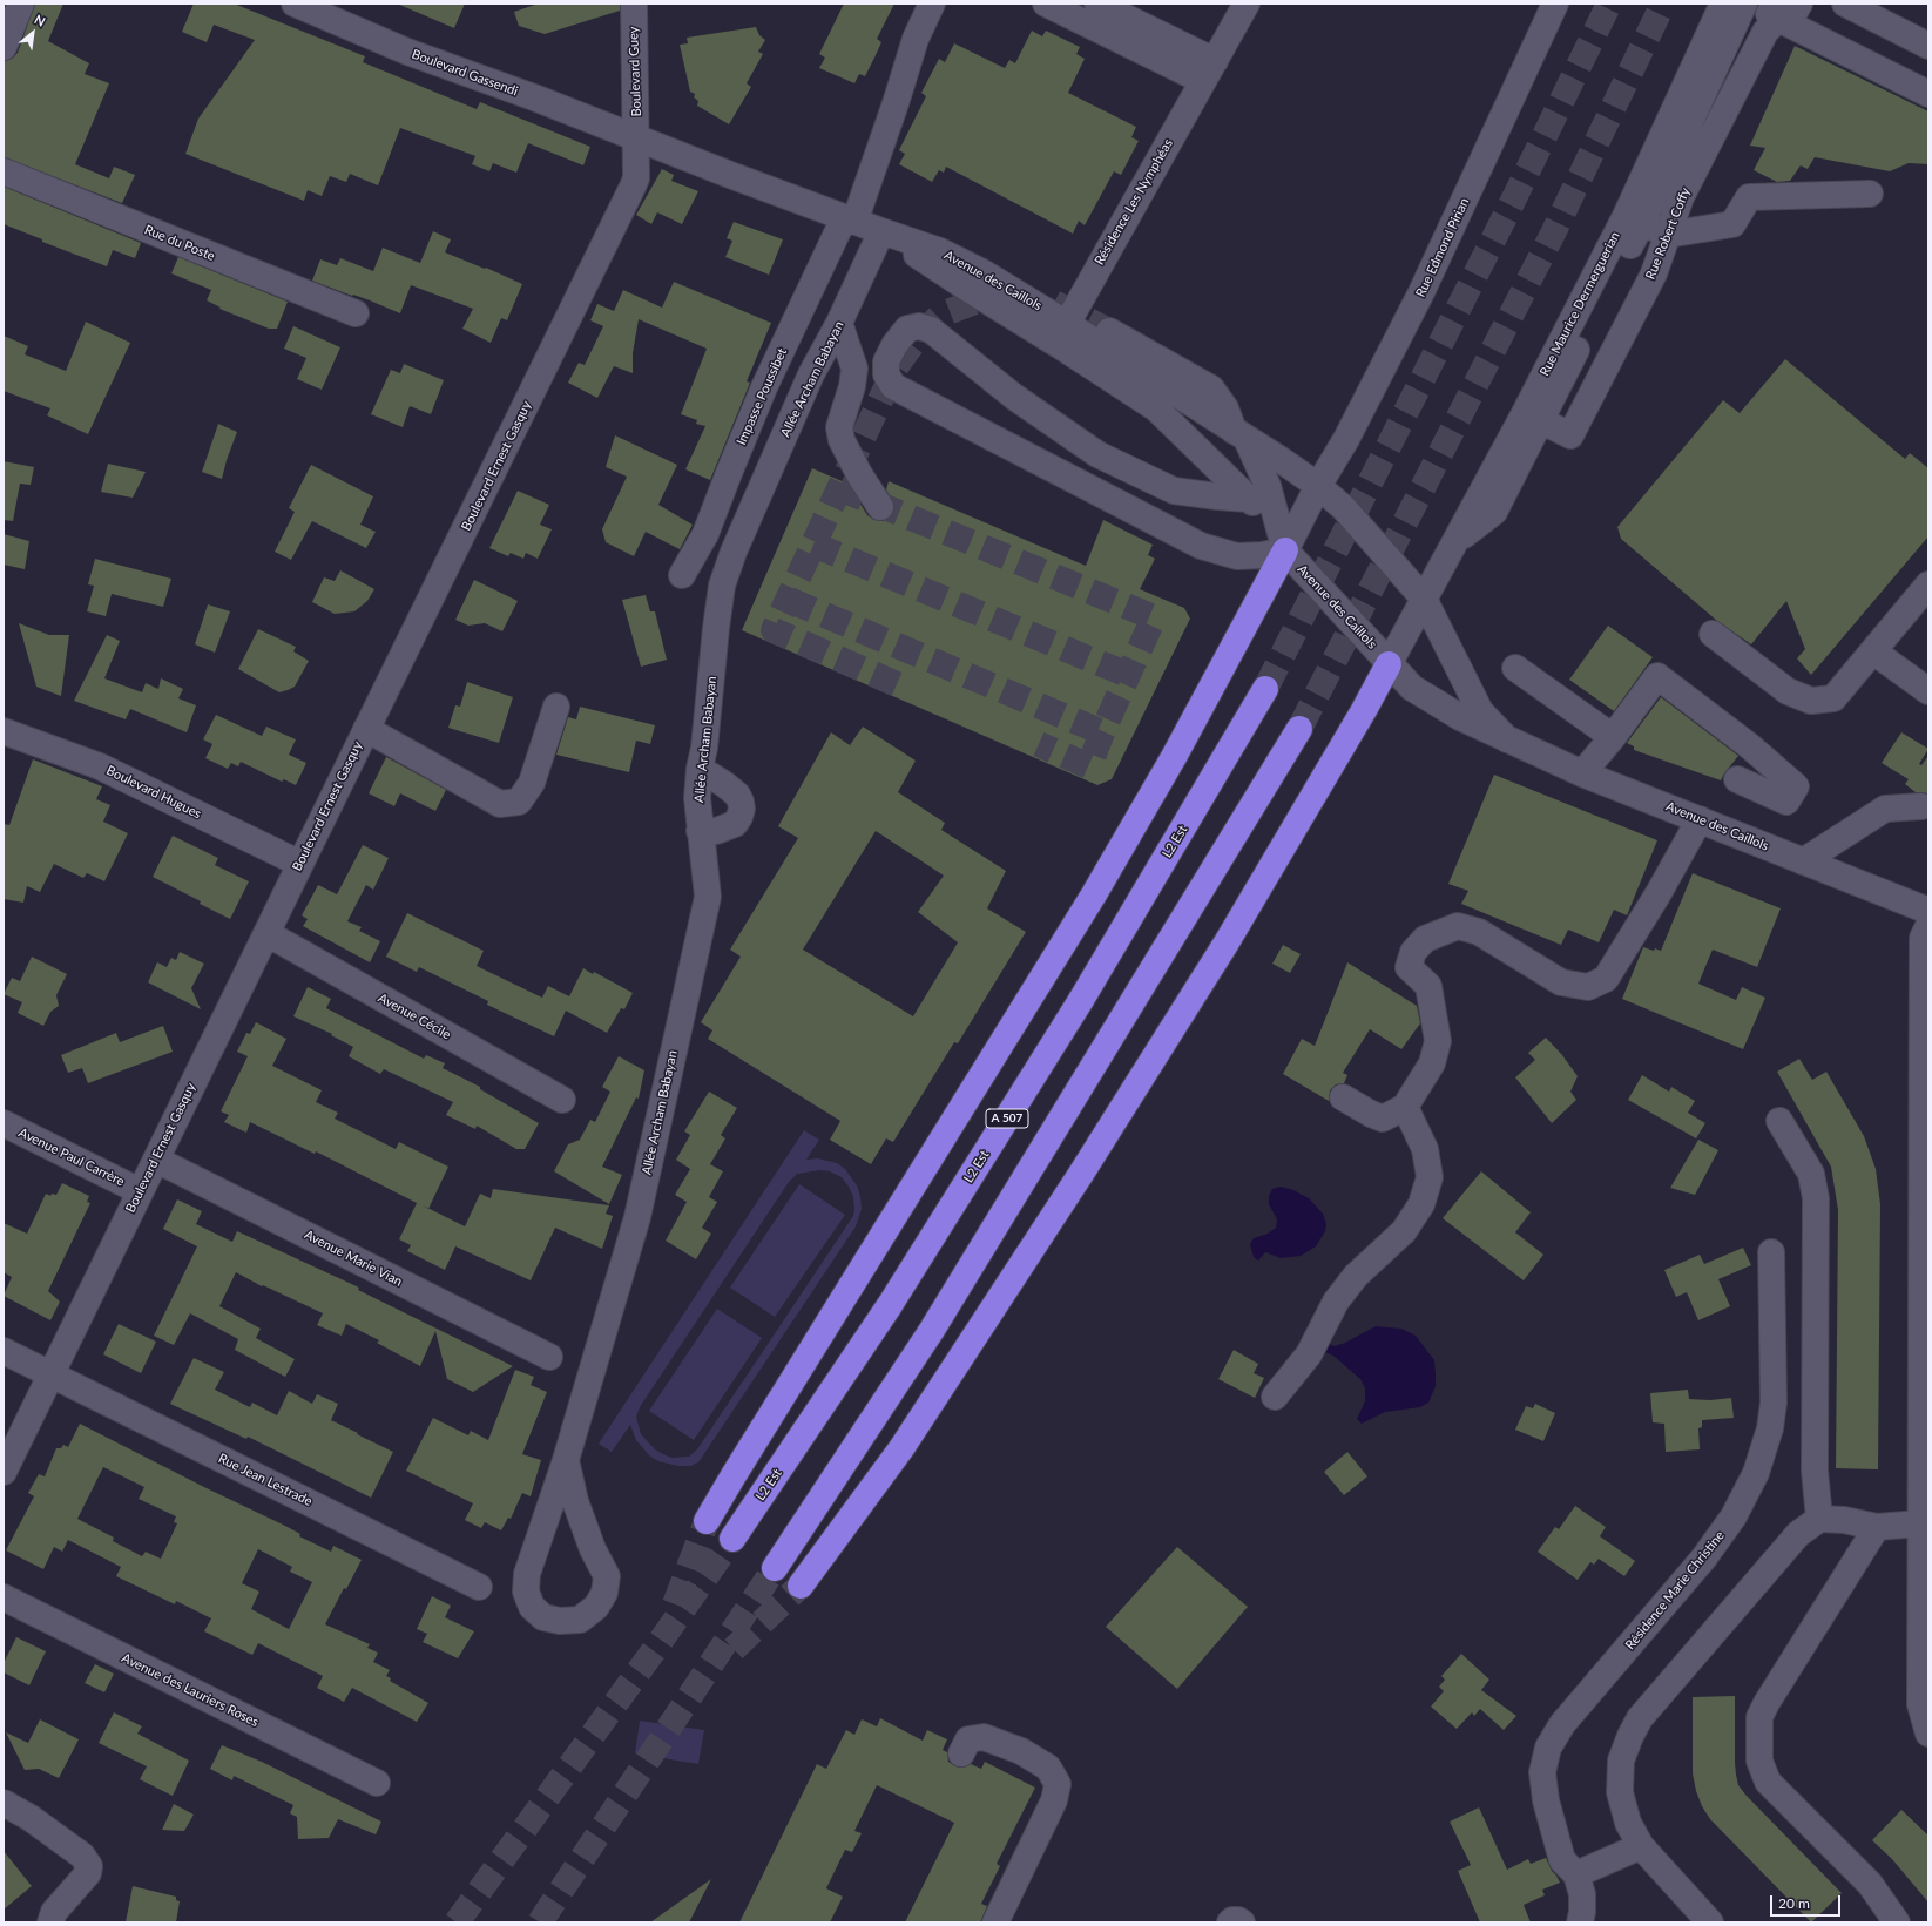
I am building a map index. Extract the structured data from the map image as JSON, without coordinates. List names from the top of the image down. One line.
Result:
{"streets":{"highway":["L2 Est","A 507"],"street":["Boulevard Guey","Boulevard Gassendi","Résidence Les Nymphéas","Rue Robert Coffy","Rue du Poste","Rue Edmond Pirian","Avenue des Caillols","Rue Maurice Dermerguerian","Allée Archam Babayan","Impasse Poussibet","Boulevard Ernest Gasquy","Boulevard Hugues","Avenue Cécile","Avenue Paul Carrère","Avenue Marie Vian","Rue Jean Lestrade","Résidence Marie Christine","Avenue des Lauriers Roses"]},"crossings":[["Boulevard Guey","Boulevard Gassendi"],["Boulevard Guey","Avenue des Caillols"],["Boulevard Guey","Boulevard Ernest Gasquy"],["Boulevard Gassendi","Avenue des Caillols"],["Boulevard Gassendi","Boulevard Ernest Gasquy"],["Résidence Les Nymphéas","Avenue des Caillols"],["Rue Robert Coffy","Rue Maurice Dermerguerian"],["Rue Edmond Pirian","Avenue des Caillols"],["Avenue des Caillols","Rue Maurice Dermerguerian"],["Avenue des Caillols","Allée Archam Babayan"],["Avenue des Caillols","Impasse Poussibet"],["Avenue des Caillols","Boulevard Ernest Gasquy"],["Boulevard Ernest Gasquy","Boulevard Hugues"],["Boulevard Ernest Gasquy","Avenue Cécile"],["Boulevard Ernest Gasquy","Avenue Paul Carrère"],["Boulevard Ernest Gasquy","Avenue Marie Vian"],["Boulevard Ernest Gasquy","Rue Jean Lestrade"]],"scale_bar":"20 m","north":"top right"}
